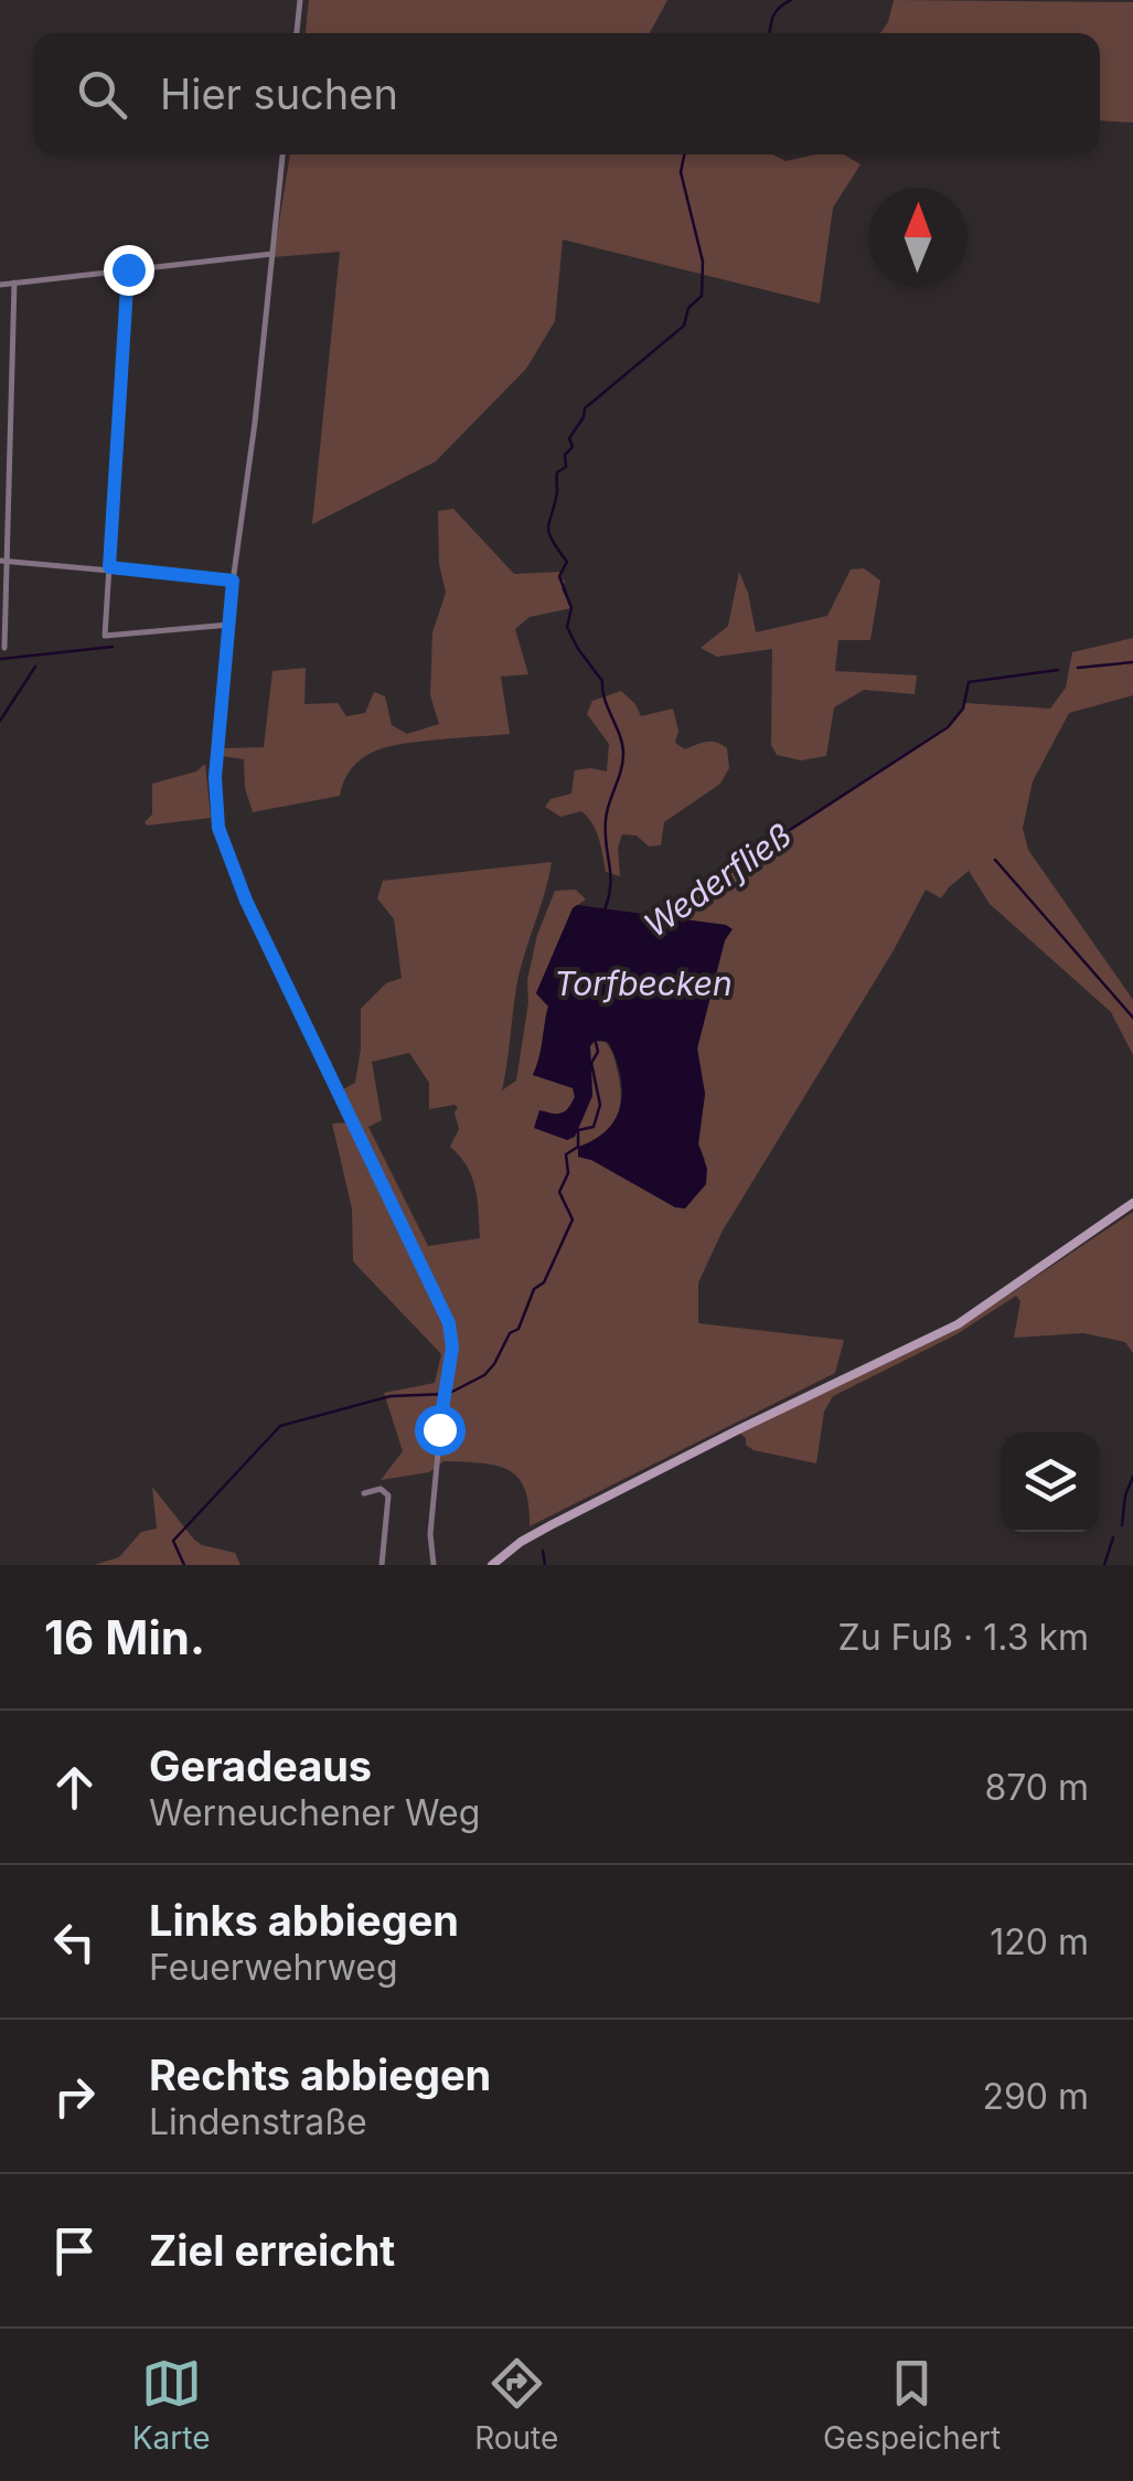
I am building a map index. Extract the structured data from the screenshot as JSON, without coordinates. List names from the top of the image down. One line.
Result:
{"water":["Wederfließ","Torfbecken"],"north":"top","page":{"search":"Hier suchen","heading":["16 Min.","Zu Fuß · 1.3 km"],"list":[["Geradeaus","Werneuchener Weg","870 m"],["Links abbiegen","Feuerwehrweg","120 m"],["Rechts abbiegen","Lindenstraße","290 m"],"Ziel erreicht"],"nav":["Karte","Route","Gespeichert"]}}
